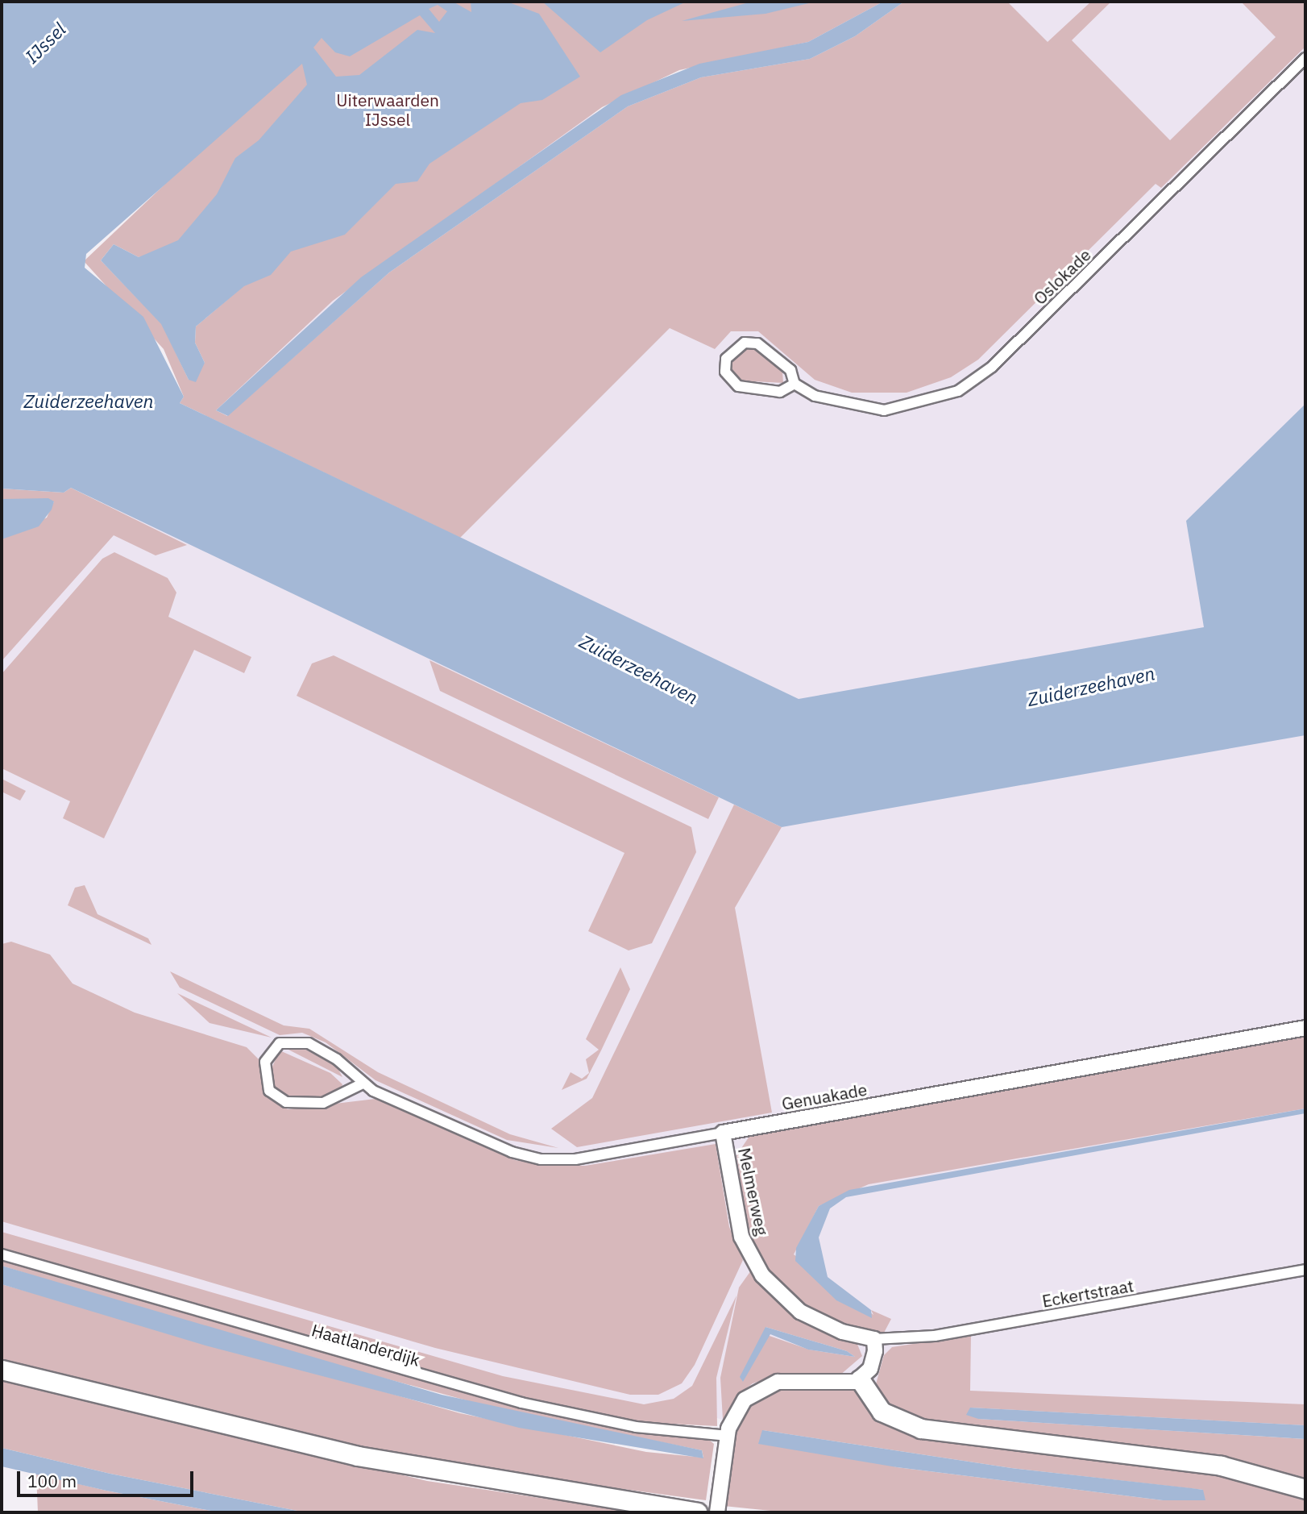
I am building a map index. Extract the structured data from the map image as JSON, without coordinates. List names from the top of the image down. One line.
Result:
{"streets":{"street":["Oslokade","Genuakade","Melmerweg","Eckertstraat","Haatlanderdijk"]},"crossings":[["Genuakade","Melmerweg"],["Melmerweg","Eckertstraat"]],"water":["IJssel","Zuiderzeehaven"],"parks":["Uiterwaarden IJssel"],"scale_bar":"100 m"}
